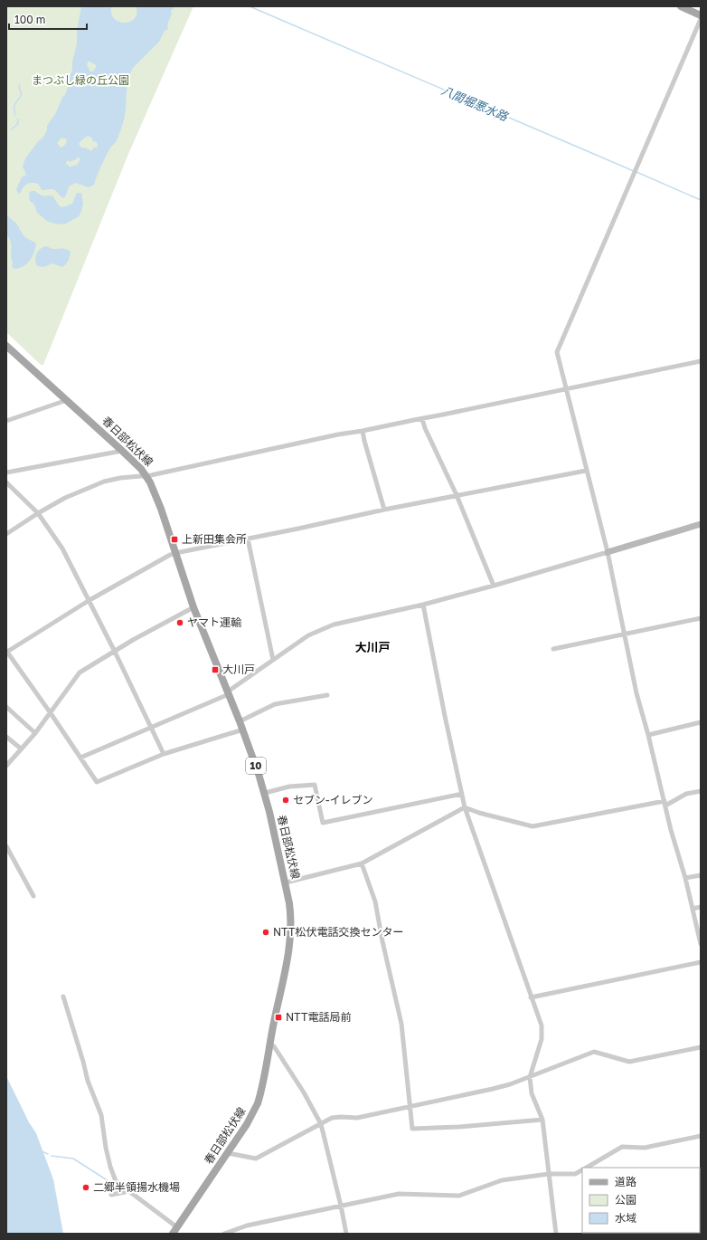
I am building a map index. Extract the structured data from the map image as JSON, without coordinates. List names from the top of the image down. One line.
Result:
{"streets":{"main road":["春日部松伏線","10"]},"districts":["大川戸"],"water":["八間堀悪水路"],"parks":["まつぶし緑の丘公園"],"places":{"transit":["上新田集会所","大川戸","NTT電話局前"],"other":["ヤマト運輸","セブン-イレブン","NTT松伏電話交換センター","二郷半領揚水機場"]},"legend":["道路","公園","水域"],"scale_bar":"100 m"}
